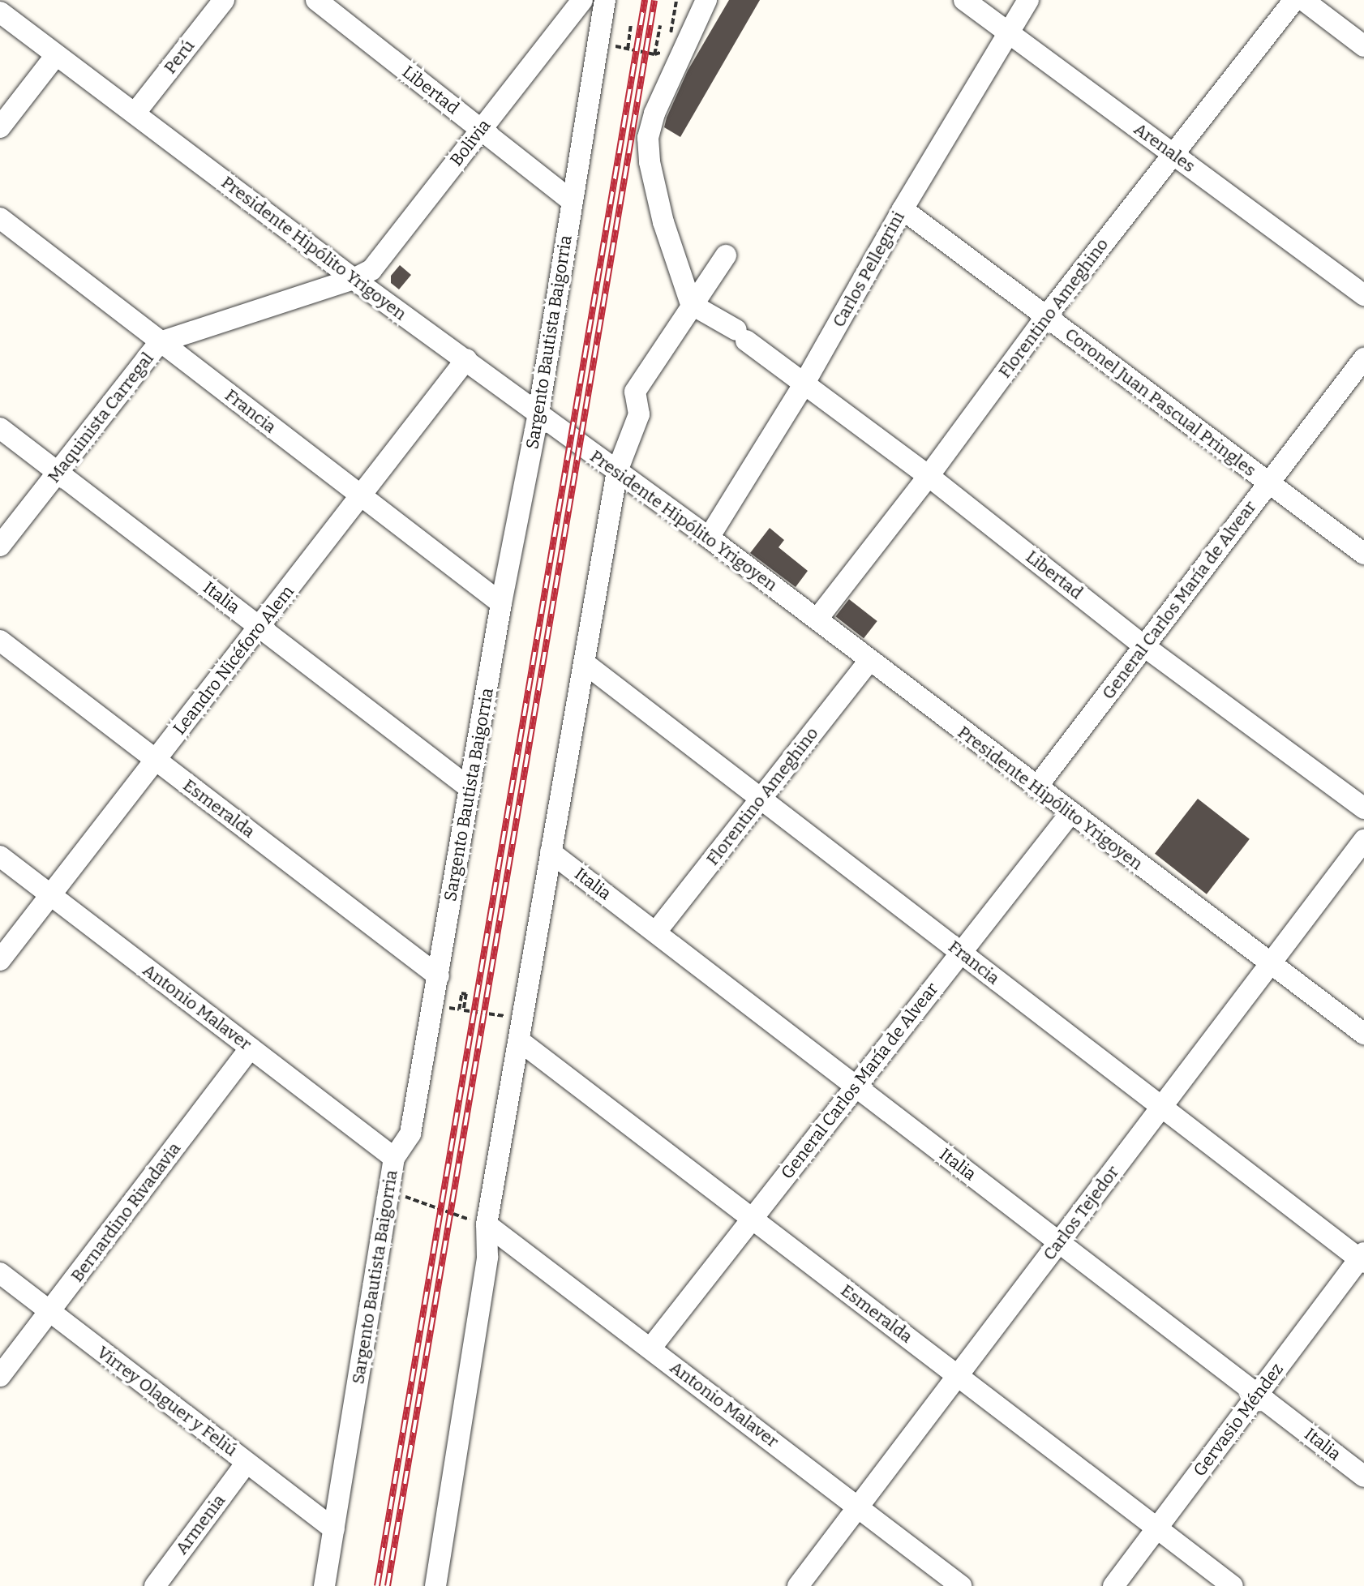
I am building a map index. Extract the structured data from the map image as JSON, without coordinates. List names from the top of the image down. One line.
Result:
{"streets":{"street":["Perú","Libertad","Bolivia","Arenales","Presidente Hipólito Yrigoyen","Carlos Pellegrini","Florentino Ameghino","Sargento Bautista Baigorria","Coronel Juan Pascual Pringles","Francia","Maquinista Carregal","Italia","General Carlos María de Alvear","Leandro Nicéforo Alem","Esmeralda","Antonio Malaver","Bernardino Rivadavia","Carlos Tejedor","Virrey Olaguer y Feliú","Gervasio Méndez","Armenia"]},"crossings":[["Perú","Presidente Hipólito Yrigoyen"],["Libertad","Bolivia"],["Libertad","Carlos Pellegrini"],["Libertad","Florentino Ameghino"],["Libertad","Sargento Bautista Baigorria"],["Libertad","General Carlos María de Alvear"],["Bolivia","Presidente Hipólito Yrigoyen"],["Bolivia","Maquinista Carregal"],["Arenales","Carlos Pellegrini"],["Arenales","Florentino Ameghino"],["Presidente Hipólito Yrigoyen","Carlos Pellegrini"],["Presidente Hipólito Yrigoyen","Florentino Ameghino"],["Presidente Hipólito Yrigoyen","Sargento Bautista Baigorria"],["Presidente Hipólito Yrigoyen","Maquinista Carregal"],["Presidente Hipólito Yrigoyen","General Carlos María de Alvear"],["Presidente Hipólito Yrigoyen","Leandro Nicéforo Alem"],["Presidente Hipólito Yrigoyen","Carlos Tejedor"],["Carlos Pellegrini","Coronel Juan Pascual Pringles"],["Florentino Ameghino","Coronel Juan Pascual Pringles"],["Florentino Ameghino","Francia"],["Florentino Ameghino","Italia"],["Sargento Bautista Baigorria","Francia"],["Sargento Bautista Baigorria","Italia"],["Sargento Bautista Baigorria","Esmeralda"],["Sargento Bautista Baigorria","Antonio Malaver"],["Sargento Bautista Baigorria","Virrey Olaguer y Feliú"],["Coronel Juan Pascual Pringles","General Carlos María de Alvear"],["Francia","Maquinista Carregal"],["Francia","General Carlos María de Alvear"],["Francia","Leandro Nicéforo Alem"],["Francia","Carlos Tejedor"],["Francia","Gervasio Méndez"],["Maquinista Carregal","Italia"],["Italia","General Carlos María de Alvear"],["Italia","Leandro Nicéforo Alem"],["Italia","Carlos Tejedor"],["Italia","Gervasio Méndez"],["General Carlos María de Alvear","Esmeralda"],["General Carlos María de Alvear","Antonio Malaver"],["Leandro Nicéforo Alem","Esmeralda"],["Leandro Nicéforo Alem","Antonio Malaver"],["Esmeralda","Carlos Tejedor"],["Esmeralda","Gervasio Méndez"],["Antonio Malaver","Bernardino Rivadavia"],["Antonio Malaver","Carlos Tejedor"],["Bernardino Rivadavia","Virrey Olaguer y Feliú"],["Virrey Olaguer y Feliú","Armenia"]]}
